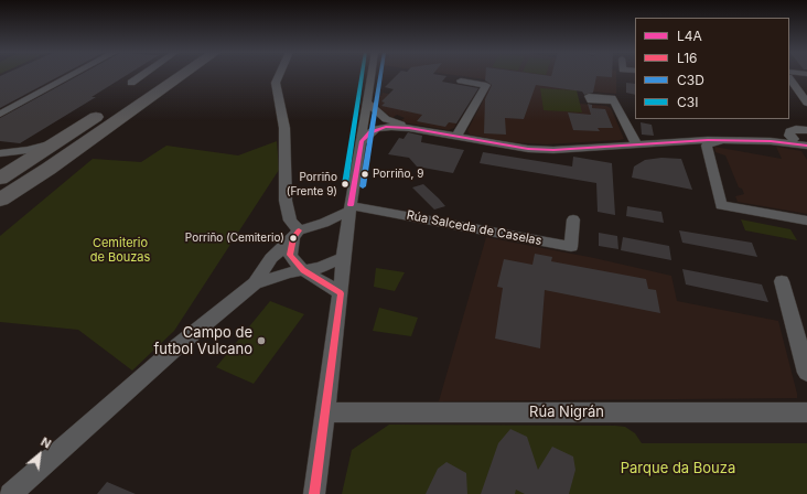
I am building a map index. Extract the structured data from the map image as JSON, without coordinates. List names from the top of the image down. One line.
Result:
{"streets":{"street":["Rúa Salceda de Caselas","Rúa Nigrán"]},"parks":["Cemiterio de Bouzas","Parque da Bouza"],"places":["Porriño, 9","Porriño (Frente 9)","Porriño (Cemiterio)","Campo de futbol Vulcano"],"lines":["transit line C3D","transit line C3I","transit line L4A","transit line L16"],"legend":["L4A","L16","C3D","C3I"],"north":"top right"}
